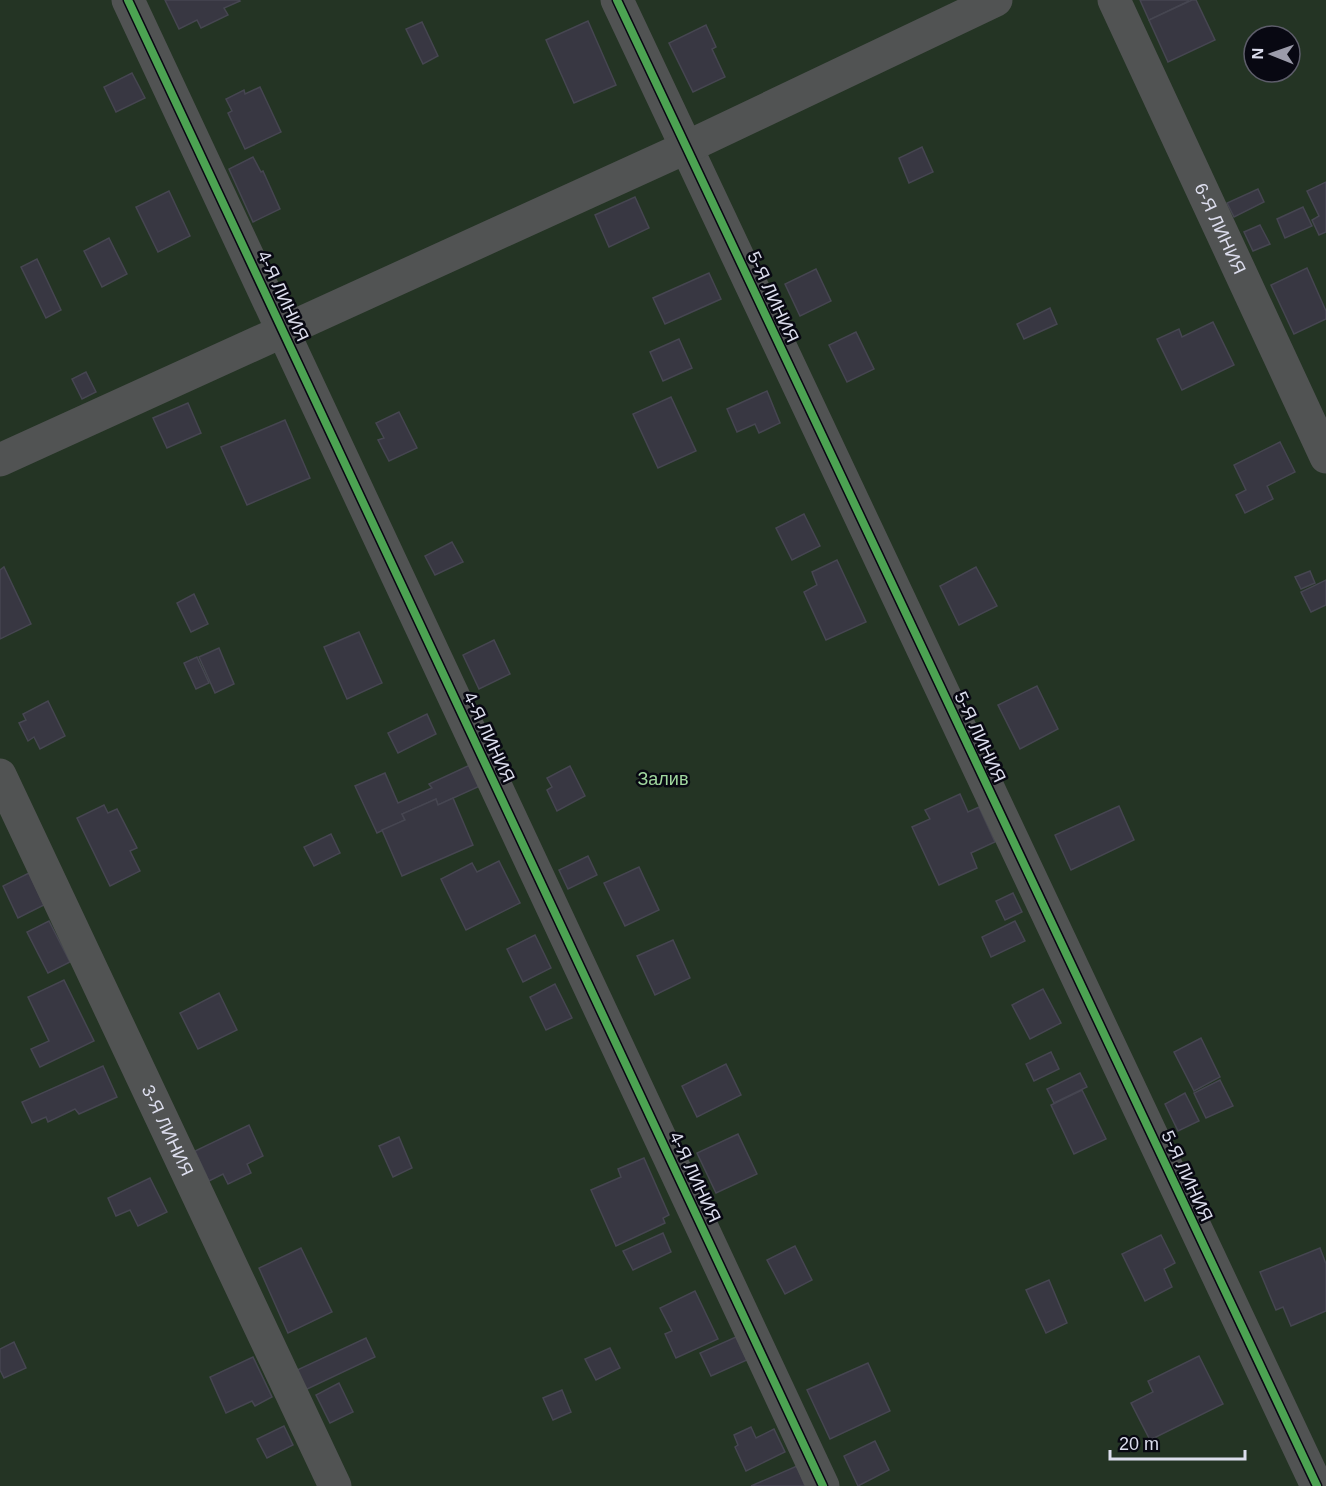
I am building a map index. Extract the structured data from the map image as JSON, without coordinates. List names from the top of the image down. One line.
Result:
{"streets":{"street":["6-Я ЛИНИЯ","4-Я ЛИНИЯ","5-Я ЛИНИЯ","3-Я ЛИНИЯ"]},"parks":["Залив"],"scale_bar":"20 m","north":"left"}
